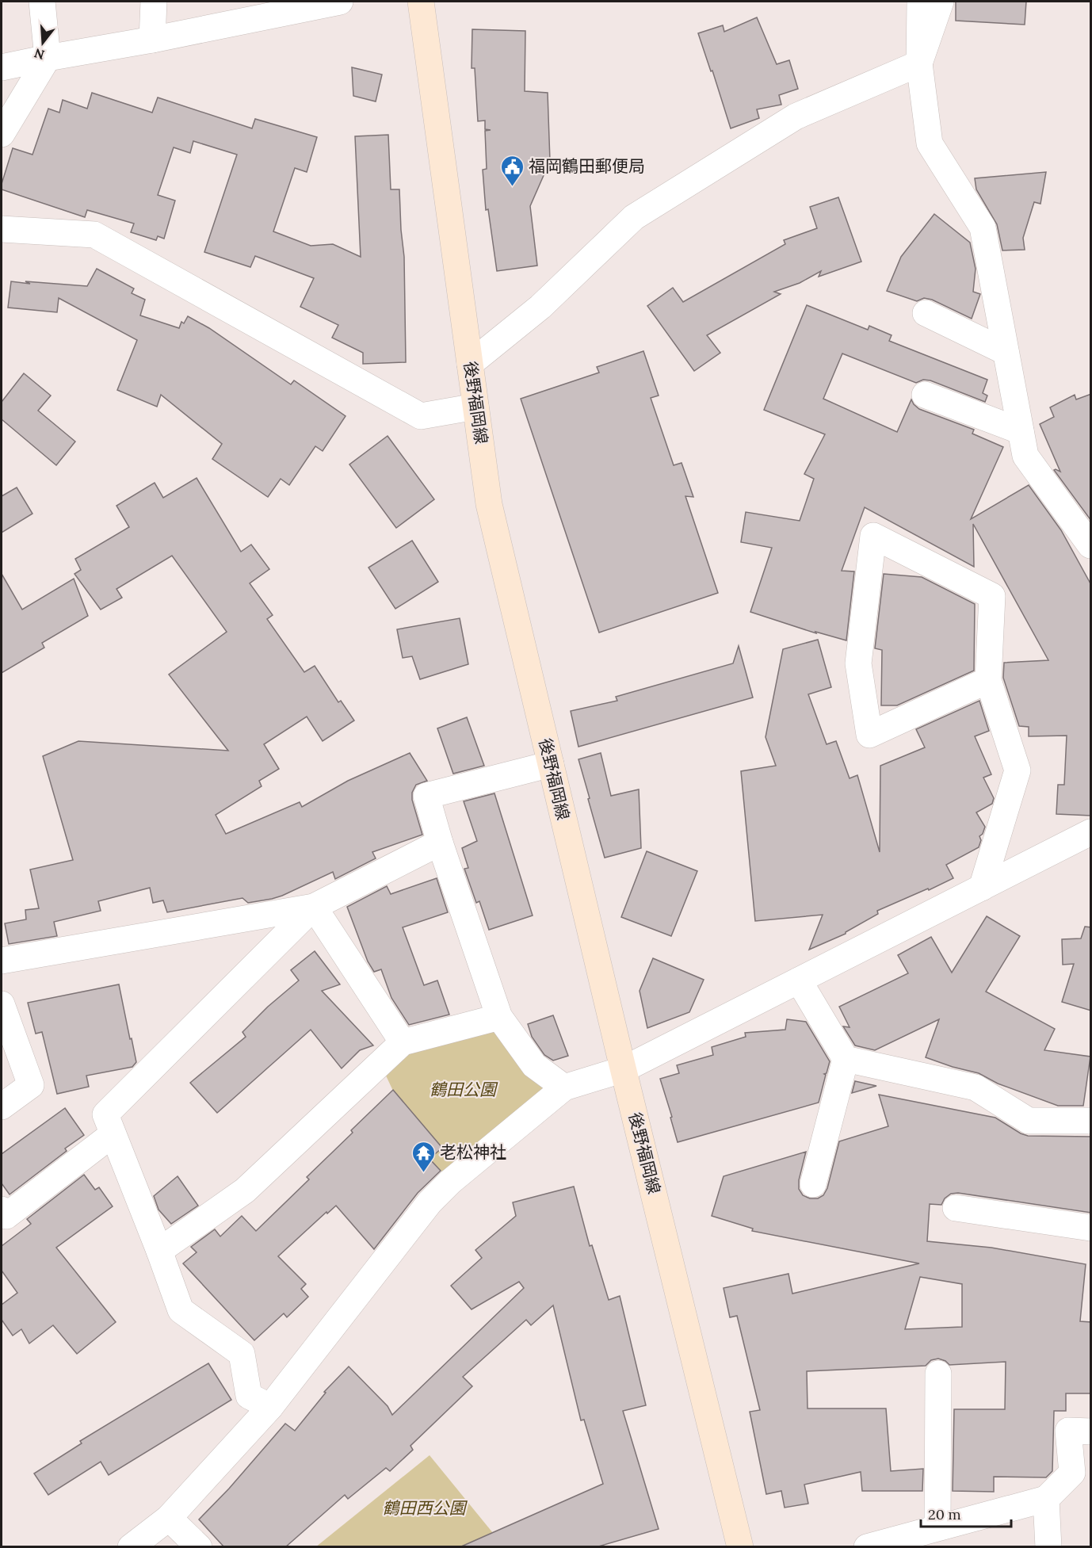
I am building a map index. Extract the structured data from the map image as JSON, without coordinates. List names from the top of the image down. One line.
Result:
{"streets":{"main road":["後野福岡線"]},"parks":["鶴田公園","鶴田西公園"],"places":{"public building":["福岡鶴田郵便局"],"temple":["老松神社"]},"scale_bar":"20 m","north":"bottom"}
